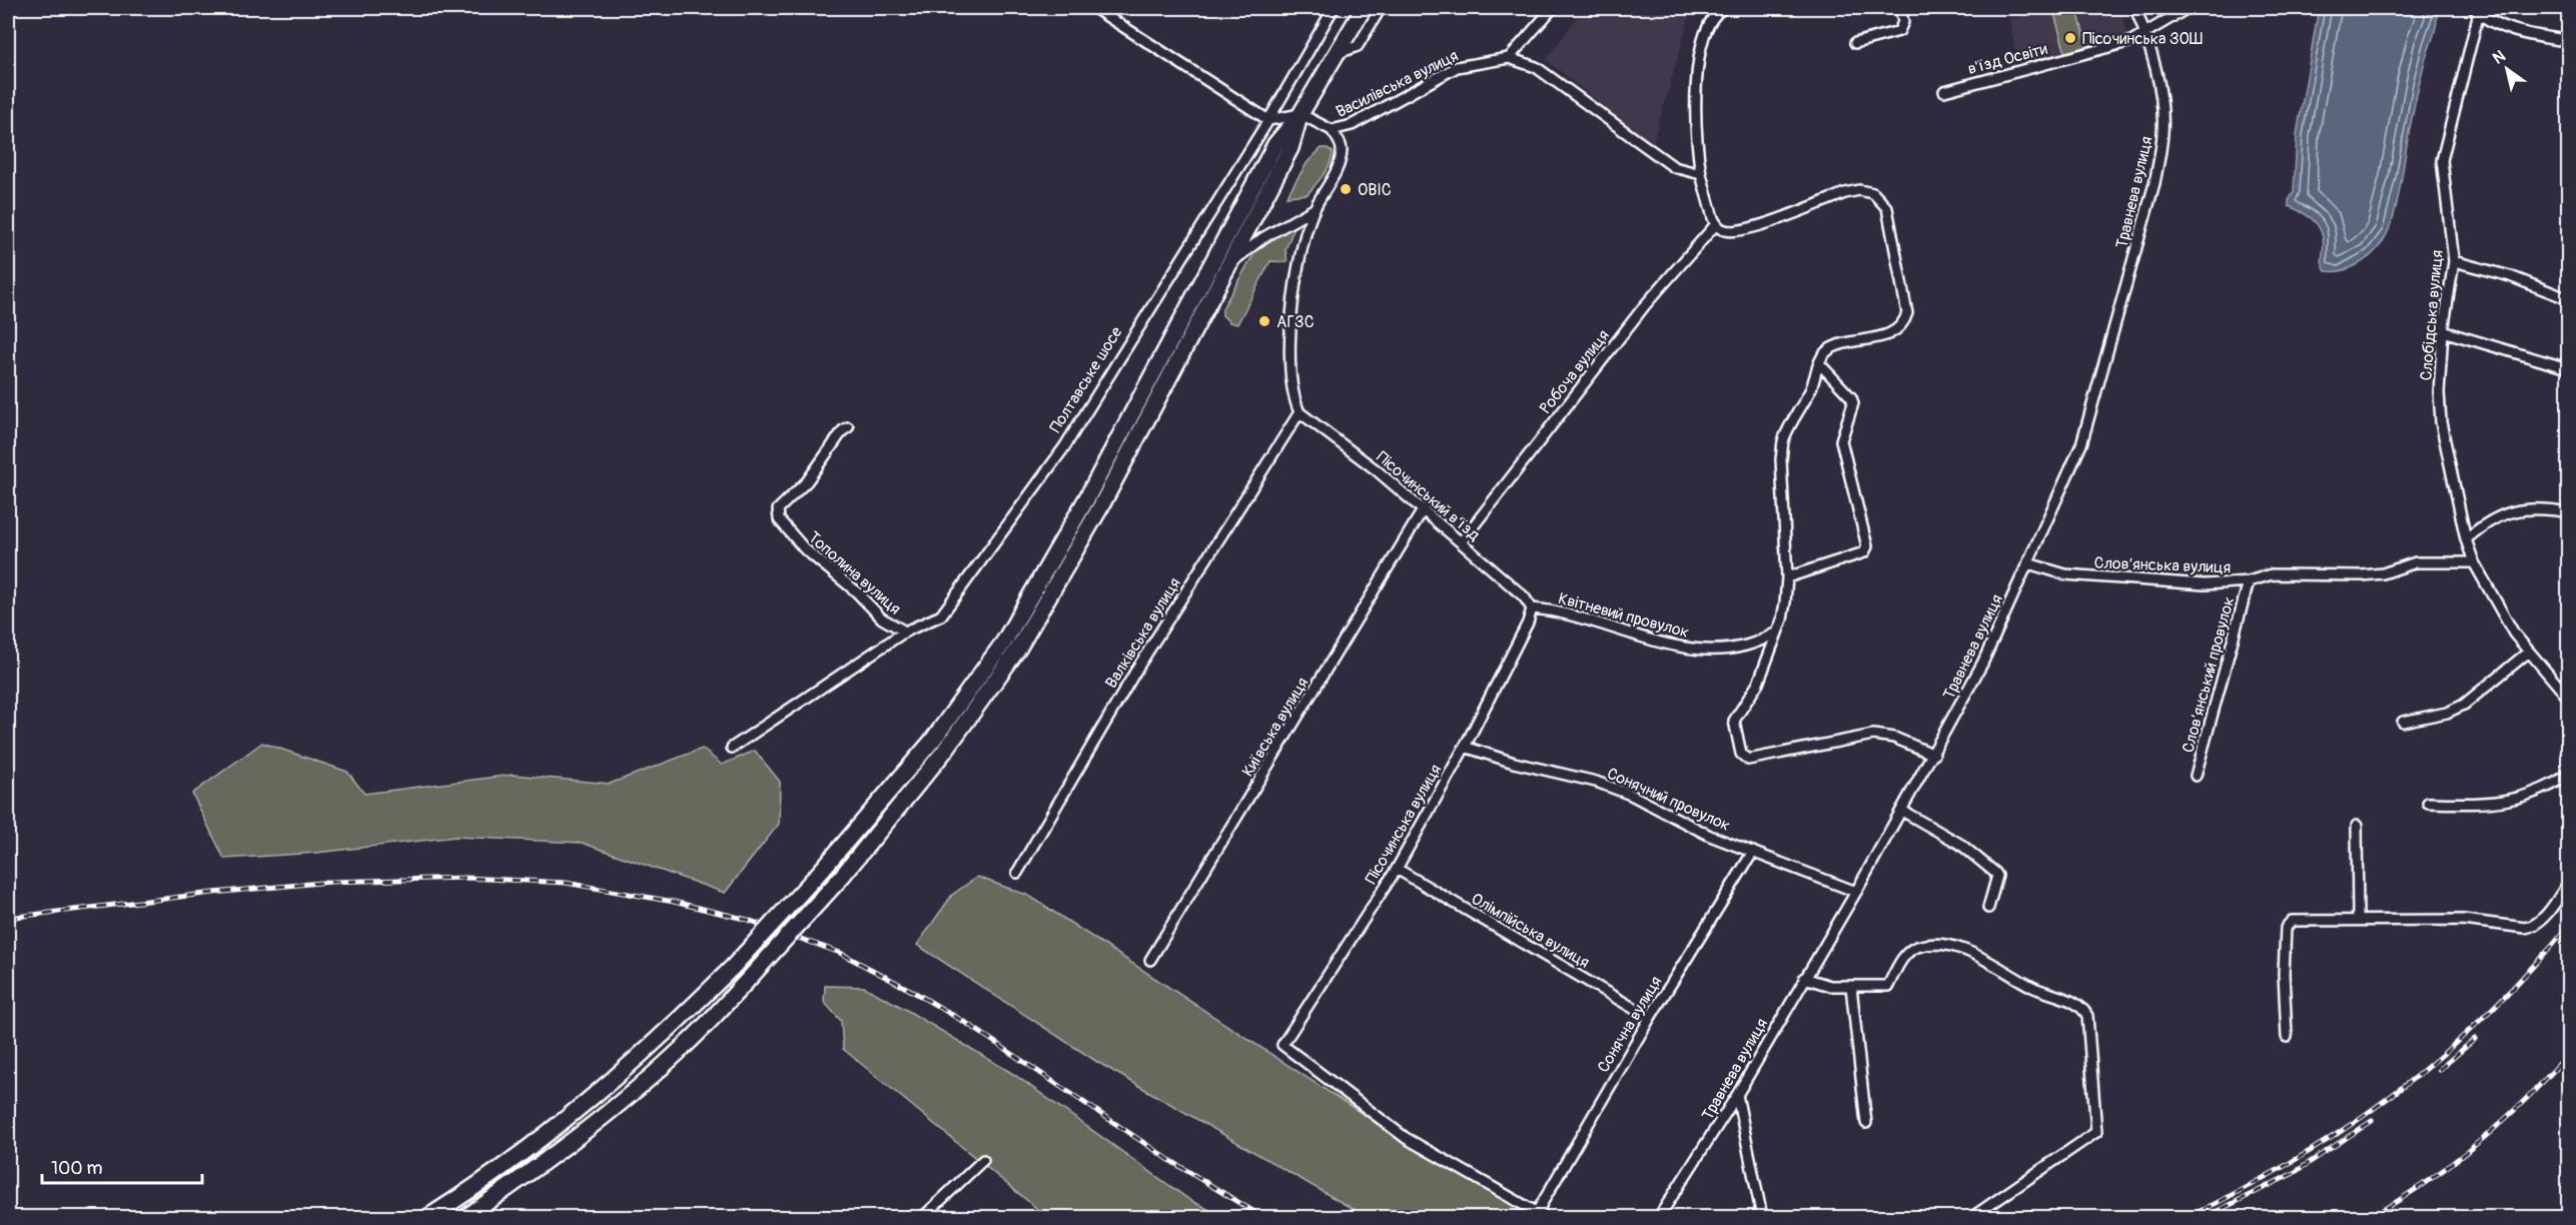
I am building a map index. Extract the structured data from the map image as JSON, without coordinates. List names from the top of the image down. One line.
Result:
{"streets":{"street":["в'їзд Освіти","Василівська вулиця","Травнева вулиця","Слобідська вулиця","Робоча вулиця","Полтавське шосе","Пісочинський в’їзд","Слов’янська вулиця","Тополина вулиця","Квітневий провулок","Валківська вулиця","Слов’янський провулок","Київська вулиця","Сонячний провулок","Пісочинська вулиця","Олімпійська вулиця","Сонячна вулиця"]},"crossings":[["в'їзд Освіти","Травнева вулиця"],["Травнева вулиця","Слов’янська вулиця"],["Травнева вулиця","Сонячний провулок"],["Слобідська вулиця","Слов’янська вулиця"],["Робоча вулиця","Пісочинський в’їзд"],["Полтавське шосе","Тополина вулиця"],["Пісочинський в’їзд","Квітневий провулок"],["Пісочинський в’їзд","Валківська вулиця"],["Пісочинський в’їзд","Київська вулиця"],["Пісочинський в’їзд","Пісочинська вулиця"],["Слов’янська вулиця","Слов’янський провулок"],["Квітневий провулок","Пісочинська вулиця"],["Сонячний провулок","Пісочинська вулиця"],["Сонячний провулок","Сонячна вулиця"],["Пісочинська вулиця","Олімпійська вулиця"],["Пісочинська вулиця","Сонячна вулиця"],["Олімпійська вулиця","Сонячна вулиця"]],"places":["Пісочинська ЗОШ","ОВІС","АГЗС"],"scale_bar":"100 m","north":"top left"}
